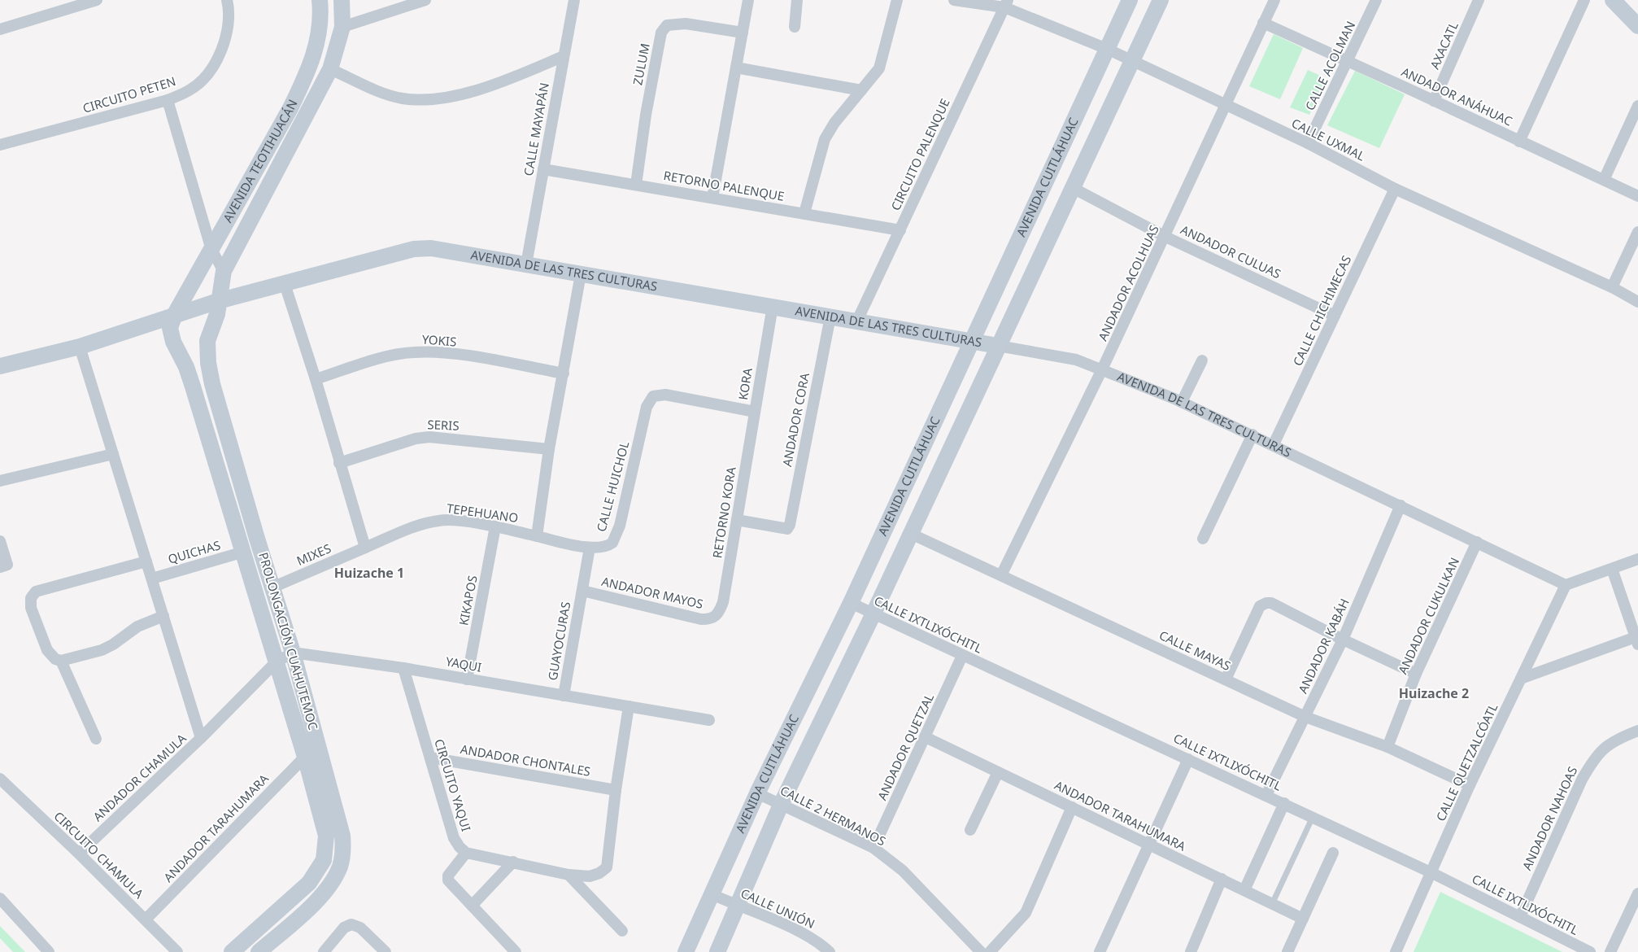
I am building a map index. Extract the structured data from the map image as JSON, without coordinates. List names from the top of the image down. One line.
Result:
{"streets":{"street":["AXACATL","ZULUM","CALLE ACOLMAN","CIRCUITO PETEN","ANDADOR ANÁHUAC","CALLE MAYAPÁN","CALLE UXMAL","CIRCUITO PALENQUE","AVENIDA TEOTIHUACÁN","AVENIDA CUITLÁHUAC","RETORNO PALENQUE","ANDADOR CULUAS","AVENIDA DE LAS TRES CULTURAS","ANDADOR ACOLHUAS","CALLE CHICHIMECAS","YOKIS","KORA","ANDADOR CORA","SERIS","CALLE HUICHOL","RETORNO KORA","TEPEHUANO","QUICHAS","MIXES","ANDADOR MAYOS","KIKAPOS","ANDADOR CUKULKAN","CALLE IXTLIXÓCHITL","PROLONGACIÓN CUAHUTEMOC","GUAYOCURAS","ANDADOR KABÁH","CALLE MAYAS","YAQUI","ANDADOR QUETZAL","ANDADOR CHONTALES","CALLE QUETZALCÓATL","ANDADOR CHAMULA","CIRCUITO YAQUI","CALLE 2 HERMANOS","ANDADOR TARAHUMARA","ANDADOR NAHOAS","CIRCUITO CHAMULA","CALLE UNIÓN"]},"crossings":[["AXACATL","ANDADOR ANÁHUAC"],["ZULUM","RETORNO PALENQUE"],["CALLE ACOLMAN","ANDADOR ANÁHUAC"],["CALLE ACOLMAN","CALLE UXMAL"],["ANDADOR ANÁHUAC","ANDADOR ACOLHUAS"],["CALLE MAYAPÁN","RETORNO PALENQUE"],["CALLE MAYAPÁN","AVENIDA DE LAS TRES CULTURAS"],["CALLE UXMAL","CIRCUITO PALENQUE"],["CALLE UXMAL","AVENIDA CUITLÁHUAC"],["CALLE UXMAL","ANDADOR ACOLHUAS"],["CALLE UXMAL","CALLE CHICHIMECAS"],["CIRCUITO PALENQUE","RETORNO PALENQUE"],["CIRCUITO PALENQUE","AVENIDA DE LAS TRES CULTURAS"],["AVENIDA TEOTIHUACÁN","AVENIDA DE LAS TRES CULTURAS"],["AVENIDA TEOTIHUACÁN","PROLONGACIÓN CUAHUTEMOC"],["AVENIDA CUITLÁHUAC","ANDADOR CULUAS"],["AVENIDA CUITLÁHUAC","AVENIDA DE LAS TRES CULTURAS"],["AVENIDA CUITLÁHUAC","CALLE IXTLIXÓCHITL"],["AVENIDA CUITLÁHUAC","CALLE MAYAS"],["AVENIDA CUITLÁHUAC","CALLE 2 HERMANOS"],["AVENIDA CUITLÁHUAC","CALLE UNIÓN"],["ANDADOR CULUAS","ANDADOR ACOLHUAS"],["ANDADOR CULUAS","CALLE CHICHIMECAS"],["AVENIDA DE LAS TRES CULTURAS","ANDADOR ACOLHUAS"],["AVENIDA DE LAS TRES CULTURAS","CALLE CHICHIMECAS"],["AVENIDA DE LAS TRES CULTURAS","KORA"],["AVENIDA DE LAS TRES CULTURAS","ANDADOR CORA"],["AVENIDA DE LAS TRES CULTURAS","ANDADOR CUKULKAN"],["AVENIDA DE LAS TRES CULTURAS","PROLONGACIÓN CUAHUTEMOC"],["AVENIDA DE LAS TRES CULTURAS","ANDADOR KABÁH"],["AVENIDA DE LAS TRES CULTURAS","CALLE QUETZALCÓATL"],["ANDADOR ACOLHUAS","CALLE MAYAS"],["KORA","CALLE HUICHOL"],["KORA","RETORNO KORA"],["ANDADOR CORA","RETORNO KORA"],["CALLE HUICHOL","TEPEHUANO"],["RETORNO KORA","ANDADOR MAYOS"],["TEPEHUANO","MIXES"],["TEPEHUANO","KIKAPOS"],["QUICHAS","PROLONGACIÓN CUAHUTEMOC"],["MIXES","PROLONGACIÓN CUAHUTEMOC"],["ANDADOR MAYOS","GUAYOCURAS"],["KIKAPOS","YAQUI"],["ANDADOR CUKULKAN","CALLE MAYAS"],["CALLE IXTLIXÓCHITL","ANDADOR KABÁH"],["CALLE IXTLIXÓCHITL","ANDADOR QUETZAL"],["CALLE IXTLIXÓCHITL","CALLE QUETZALCÓATL"],["CALLE IXTLIXÓCHITL","ANDADOR NAHOAS"],["PROLONGACIÓN CUAHUTEMOC","YAQUI"],["PROLONGACIÓN CUAHUTEMOC","ANDADOR CHAMULA"],["PROLONGACIÓN CUAHUTEMOC","ANDADOR TARAHUMARA"],["GUAYOCURAS","YAQUI"],["ANDADOR KABÁH","CALLE MAYAS"],["CALLE MAYAS","CALLE QUETZALCÓATL"],["YAQUI","ANDADOR CHAMULA"],["YAQUI","CIRCUITO YAQUI"],["ANDADOR QUETZAL","CALLE 2 HERMANOS"],["ANDADOR QUETZAL","ANDADOR TARAHUMARA"],["ANDADOR CHONTALES","CIRCUITO YAQUI"],["ANDADOR CHAMULA","CIRCUITO CHAMULA"],["ANDADOR TARAHUMARA","CIRCUITO CHAMULA"]],"districts":["Huizache 1","Huizache 2"]}
